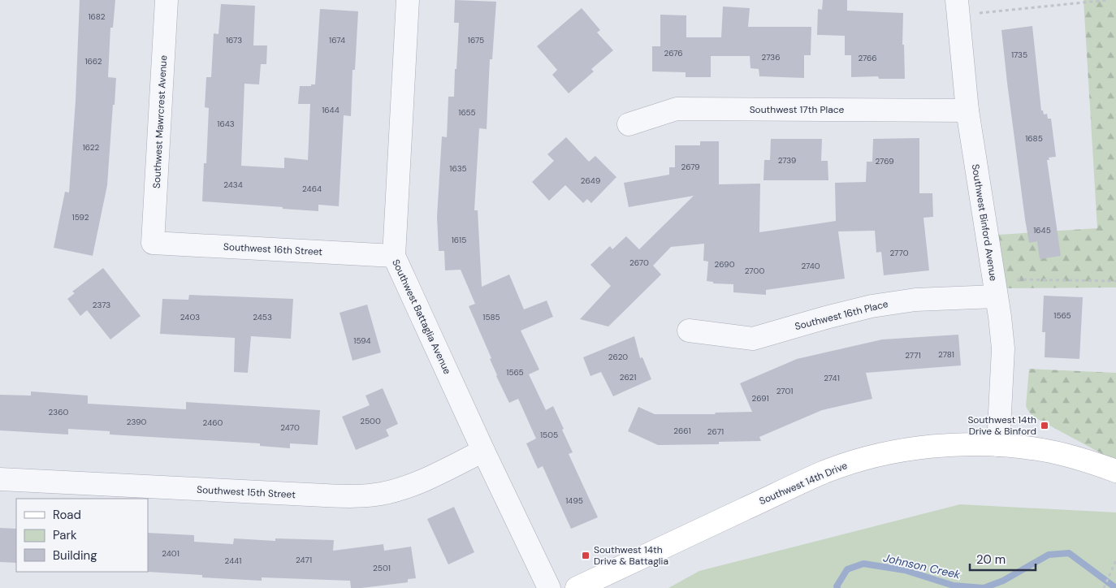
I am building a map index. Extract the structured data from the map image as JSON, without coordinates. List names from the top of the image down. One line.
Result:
{"streets":{"street":["Southwest 17th Place","Southwest Mawrcrest Avenue","Southwest Binford Avenue","Southwest 16th Street","Southwest 16th Place","Southwest Battaglia Avenue","Southwest 14th Drive","Southwest 15th Street"]},"crossings":[["Southwest 17th Place","Southwest Binford Avenue"],["Southwest Mawrcrest Avenue","Southwest 16th Street"],["Southwest Binford Avenue","Southwest 16th Place"],["Southwest Binford Avenue","Southwest 14th Drive"],["Southwest 16th Street","Southwest Battaglia Avenue"],["Southwest Battaglia Avenue","Southwest 15th Street"]],"water":["Johnson Creek"],"places":{"transit":["Southwest 14th Drive & Binford","Southwest 14th Drive & Battaglia"]},"house_numbers":["1682","1673","1674","1675","2676","1735","2736","2766","1662","1644","1655","1643","1685","1622","2739","2769","2679","1635","2649","2434","2464","1592","1645","1615","2770","2670","2690","2740","2700","2373","1565","2403","2453","1585","1594","2781","2771","2620","1565","2621","2741","2701","2691","2360","2500","2390","2460","2470","2661","2671","1505","1495","2401","2471","2441","2501"],"legend":["Road","Park","Building"],"scale_bar":"20 m"}
